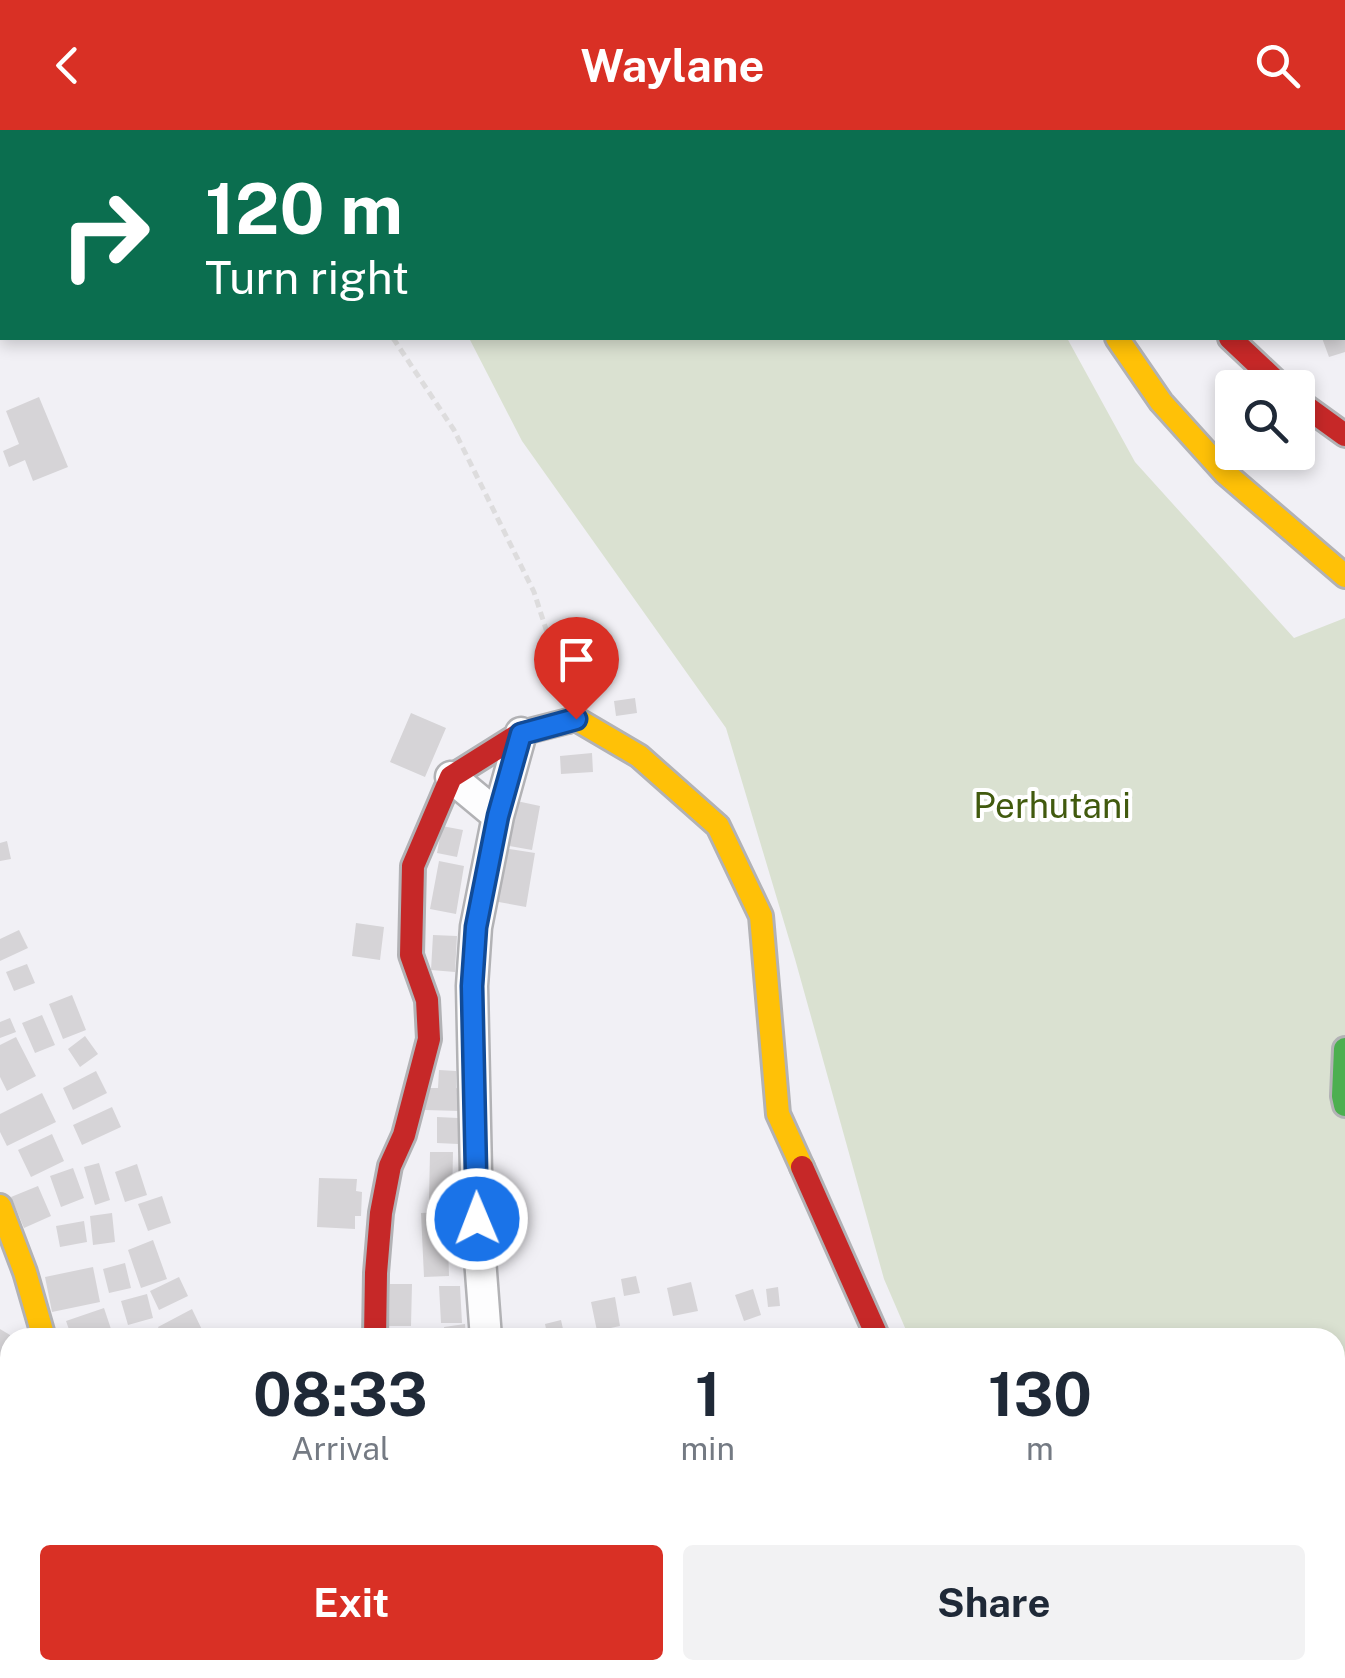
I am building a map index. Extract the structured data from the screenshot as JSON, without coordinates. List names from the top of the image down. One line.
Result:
{"parks":["Perhutani"],"page":{"header":"Waylane","turn":["120 m","Turn right"],"eta":["08:33","Arrival","1","min","130","m"],"buttons":["Exit","Share"]}}
